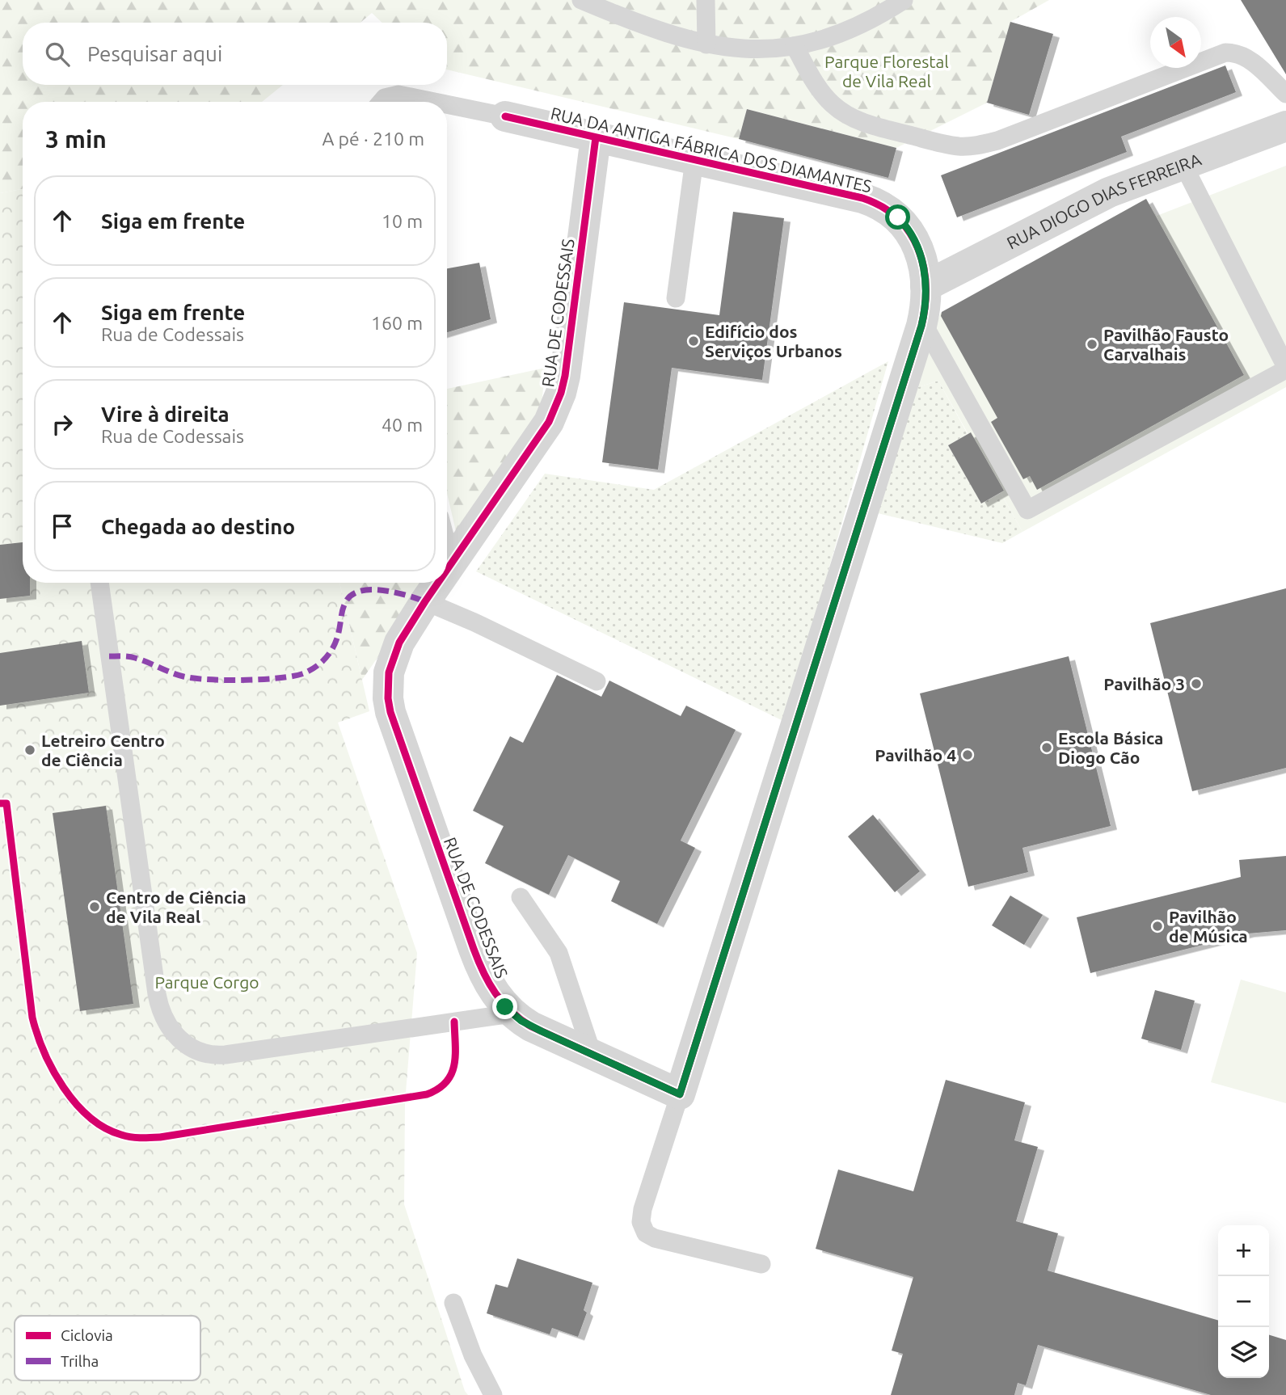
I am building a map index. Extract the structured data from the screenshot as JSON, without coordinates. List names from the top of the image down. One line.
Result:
{"streets":{"street":["RUA DA ANTIGA FÁBRICA DOS DIAMANTES","RUA DIOGO DIAS FERREIRA","RUA DE CODESSAIS"]},"crossings":[["RUA DA ANTIGA FÁBRICA DOS DIAMANTES","RUA DIOGO DIAS FERREIRA"],["RUA DA ANTIGA FÁBRICA DOS DIAMANTES","RUA DE CODESSAIS"]],"parks":["Parque Florestal de Vila Real","Parque Corgo"],"places":["Edifício dos Serviços Urbanos","Pavilhão Fausto Carvalhais","Pavilhão 3","Escola Básica Diogo Cão","Letreiro Centro de Ciência","Pavilhão 4","Centro de Ciência de Vila Real","Pavilhão de Música"],"legend":["Ciclovia","Trilha"],"north":"bottom right","page":{"search":"Pesquisar aqui","heading":["3 min","A pé · 210 m"],"list":[["Siga em frente","10 m"],["Siga em frente","Rua de Codessais","160 m"],["Vire à direita","Rua de Codessais","40 m"],"Chegada ao destino"],"map_buttons":["+","−"]}}
